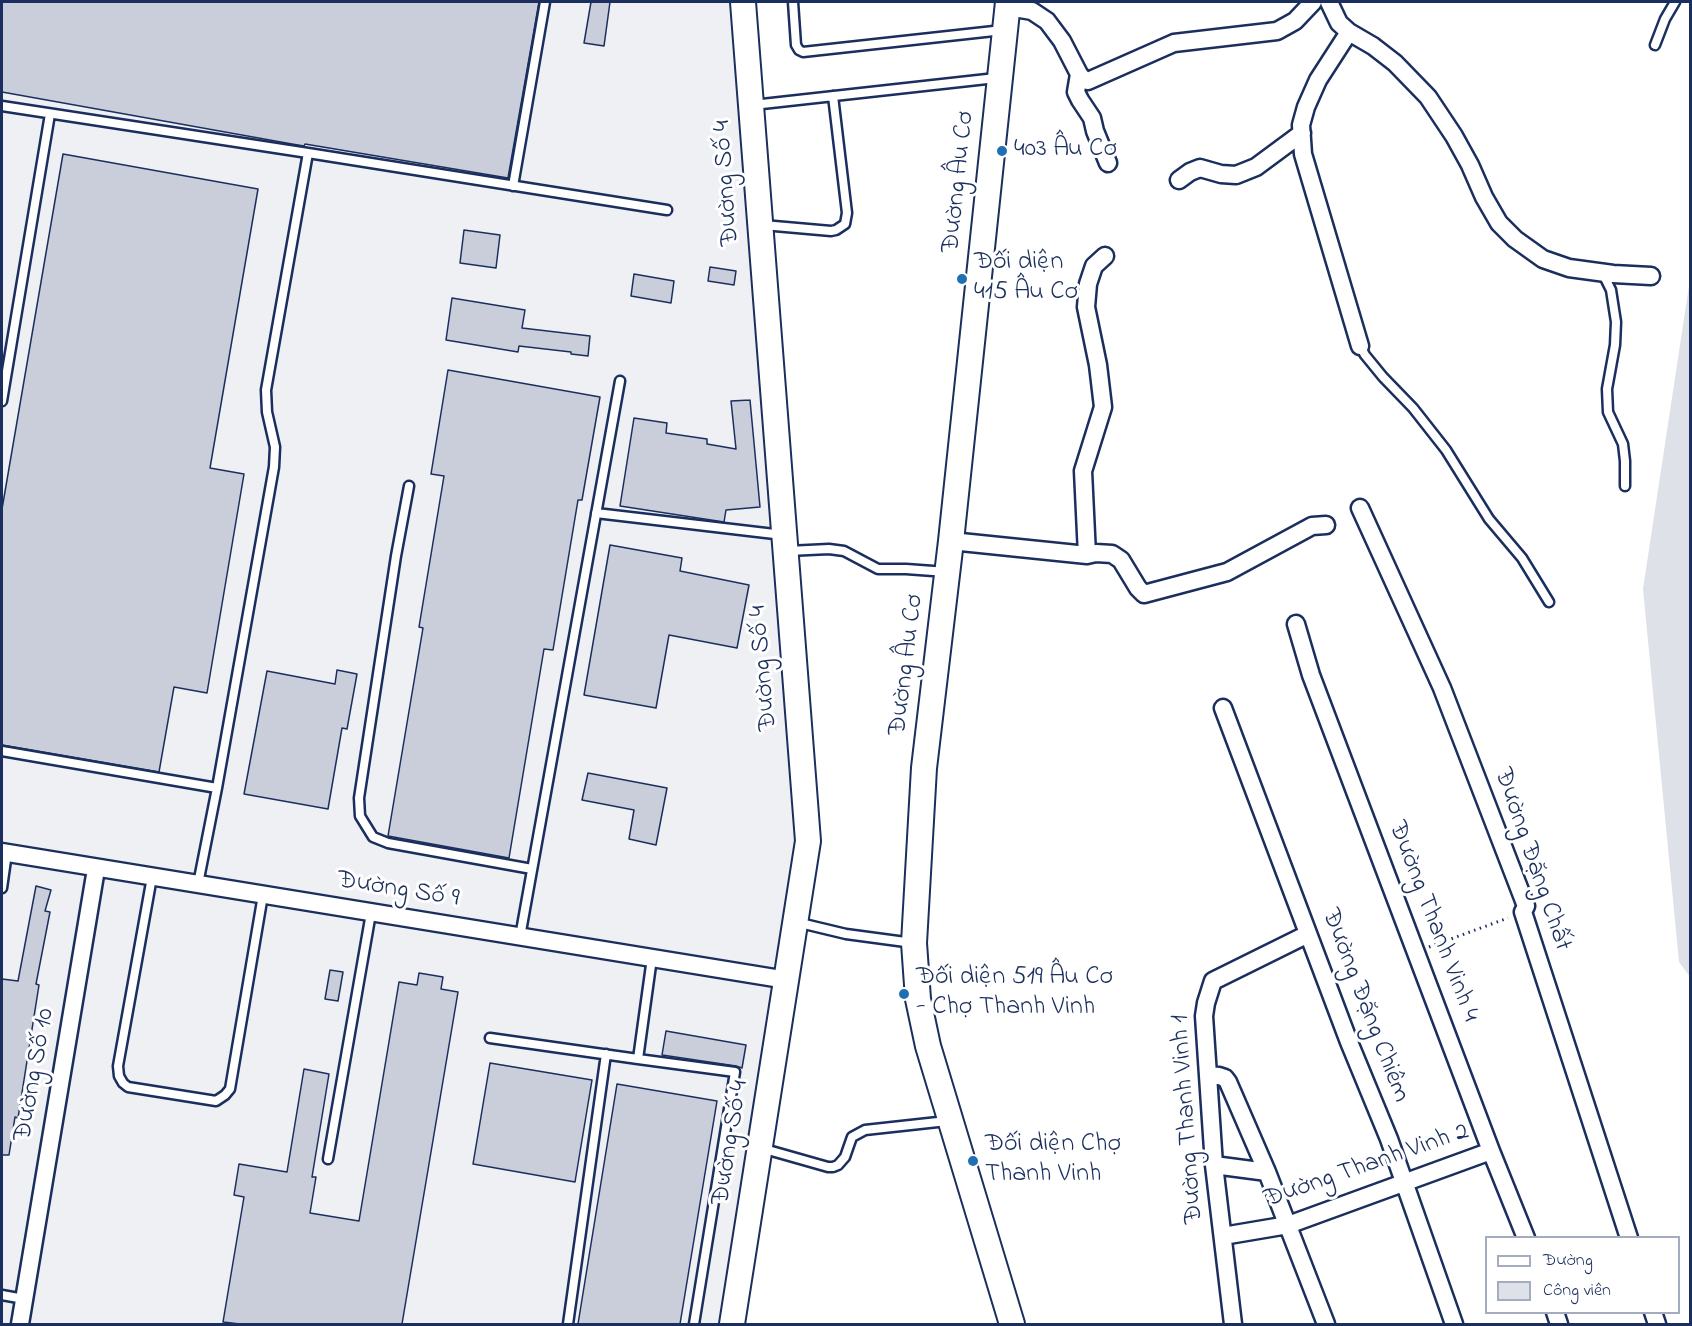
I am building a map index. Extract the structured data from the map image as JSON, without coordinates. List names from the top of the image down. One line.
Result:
{"streets":{"street":["Đường Âu Cơ","Đường Số 4","Đường Đặng Chất","Đường Số 9","Đường Thanh Vinh 4","Đường Đặng Chiêm","Đường Số 10","Đường Thanh Vinh 1","Đường Thanh Vinh 2"]},"crossings":[["Đường Số 4","Đường Số 9"],["Đường Số 9","Đường Số 10"],["Đường Thanh Vinh 4","Đường Thanh Vinh 2"],["Đường Đặng Chiêm","Đường Thanh Vinh 1"],["Đường Đặng Chiêm","Đường Thanh Vinh 2"],["Đường Thanh Vinh 1","Đường Thanh Vinh 2"]],"places":["403 Âu Cơ","Đối diện 415 Âu Cơ","Đối diện 519 Âu Cơ - Chợ Thanh Vinh","Đối diện Chợ Thanh Vinh"],"legend":["Đường","Công viên"]}
